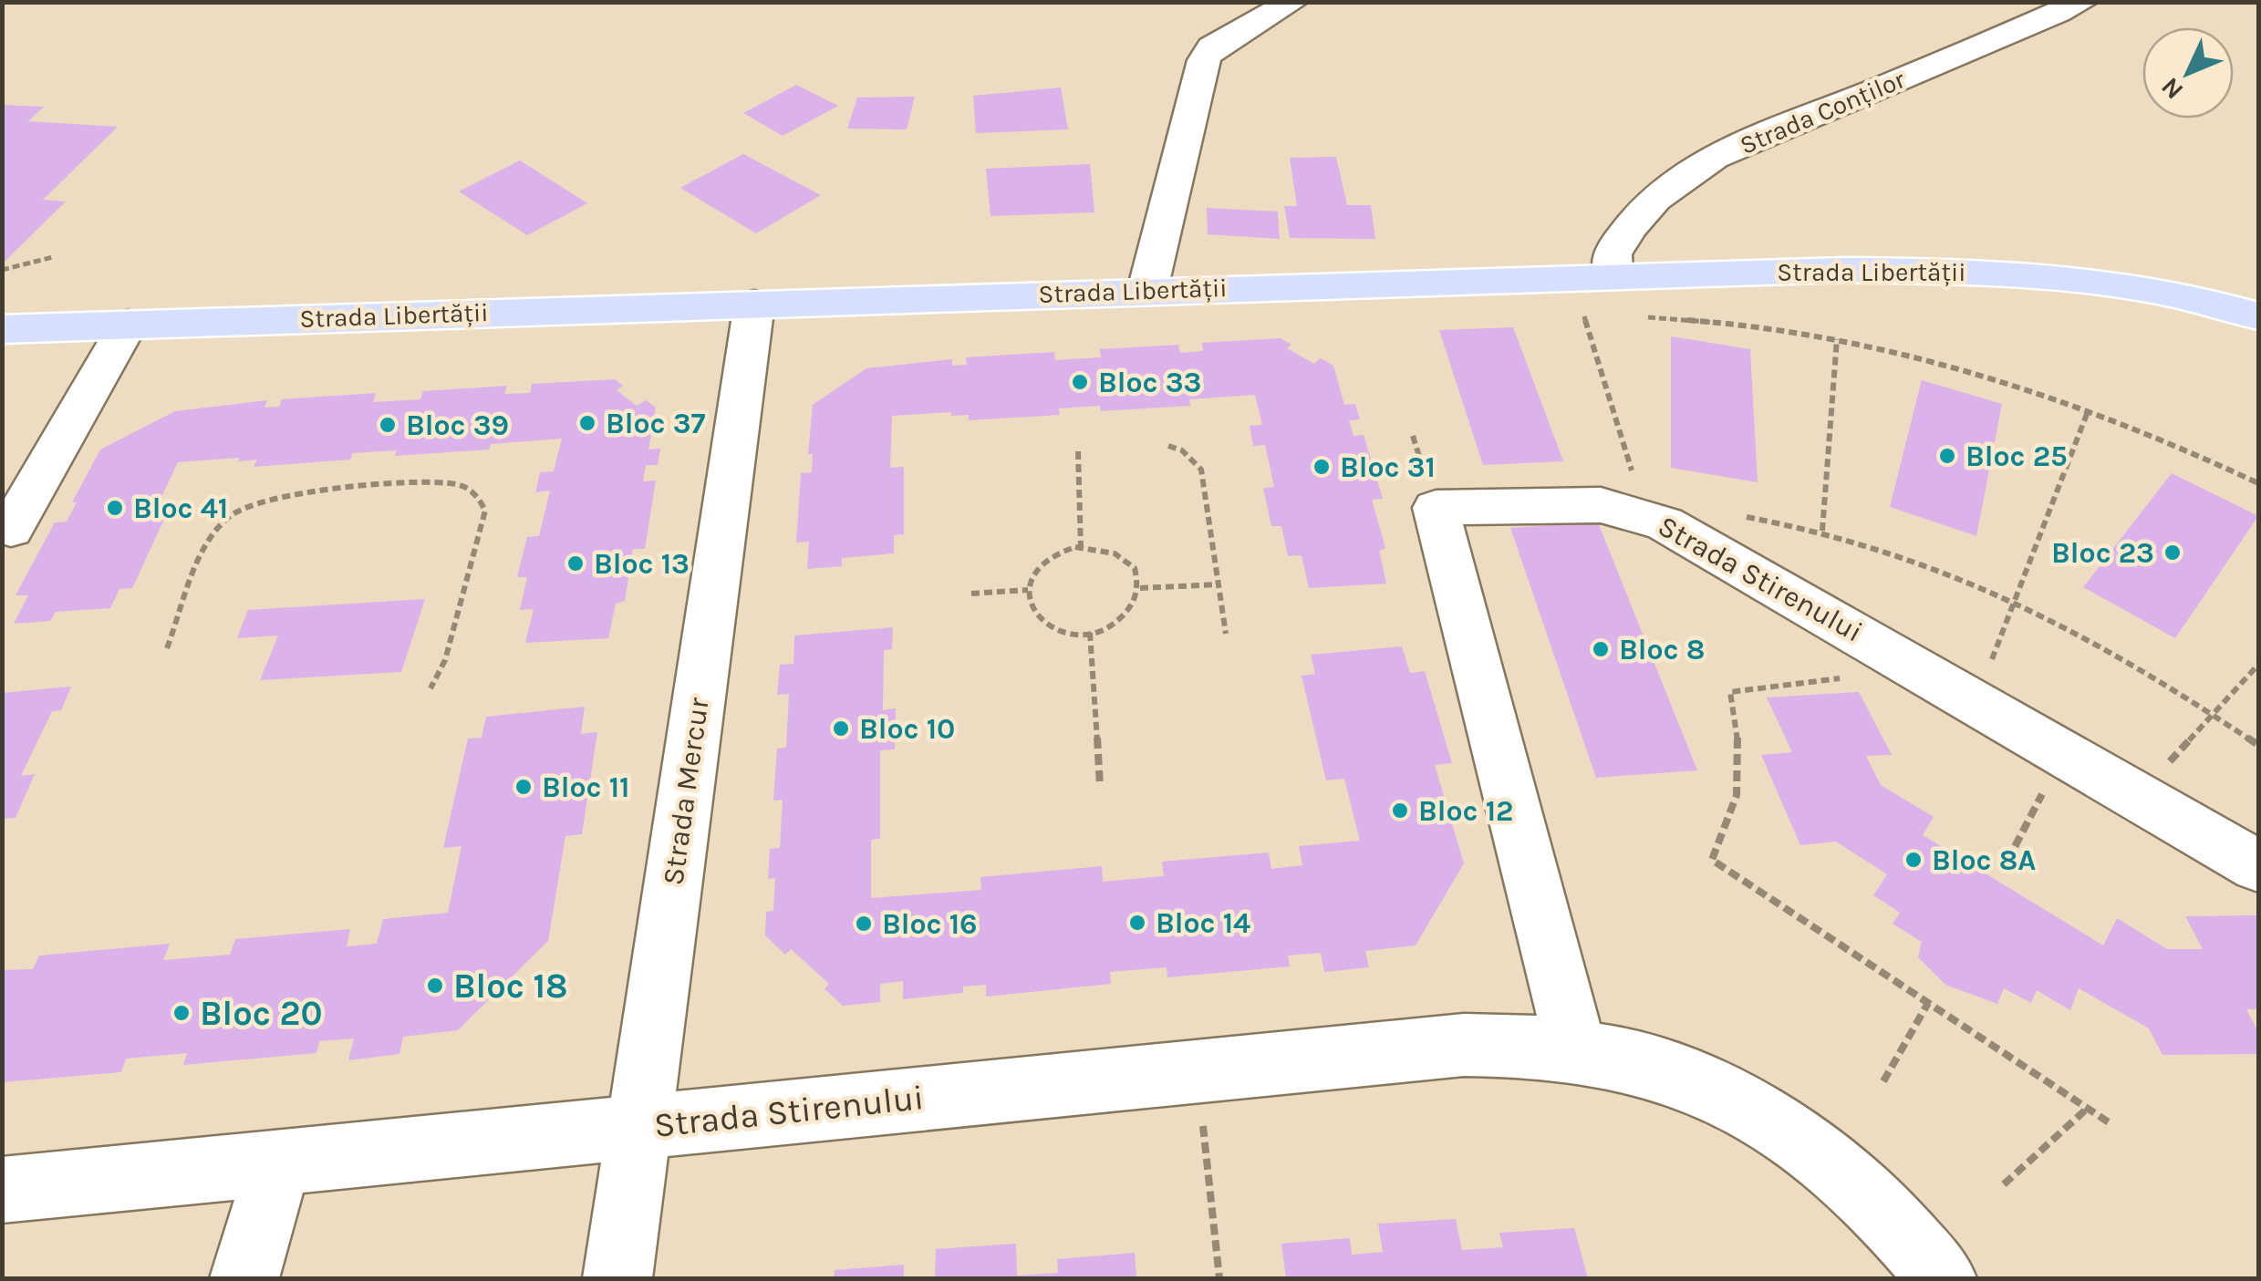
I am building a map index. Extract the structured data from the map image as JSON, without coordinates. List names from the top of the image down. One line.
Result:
{"streets":{"main road":["Strada Libertății"],"street":["Strada Conților","Strada Stirenului","Strada Mercur"]},"crossings":[["Strada Conților","Strada Libertății"],["Strada Libertății","Strada Mercur"],["Strada Stirenului","Strada Mercur"]],"places":["Bloc 33","Bloc 37","Bloc 39","Bloc 25","Bloc 31","Bloc 41","Bloc 23","Bloc 13","Bloc 8","Bloc 10","Bloc 11","Bloc 12","Bloc 8A","Bloc 14","Bloc 16","Bloc 18","Bloc 20"],"north":"bottom left"}
